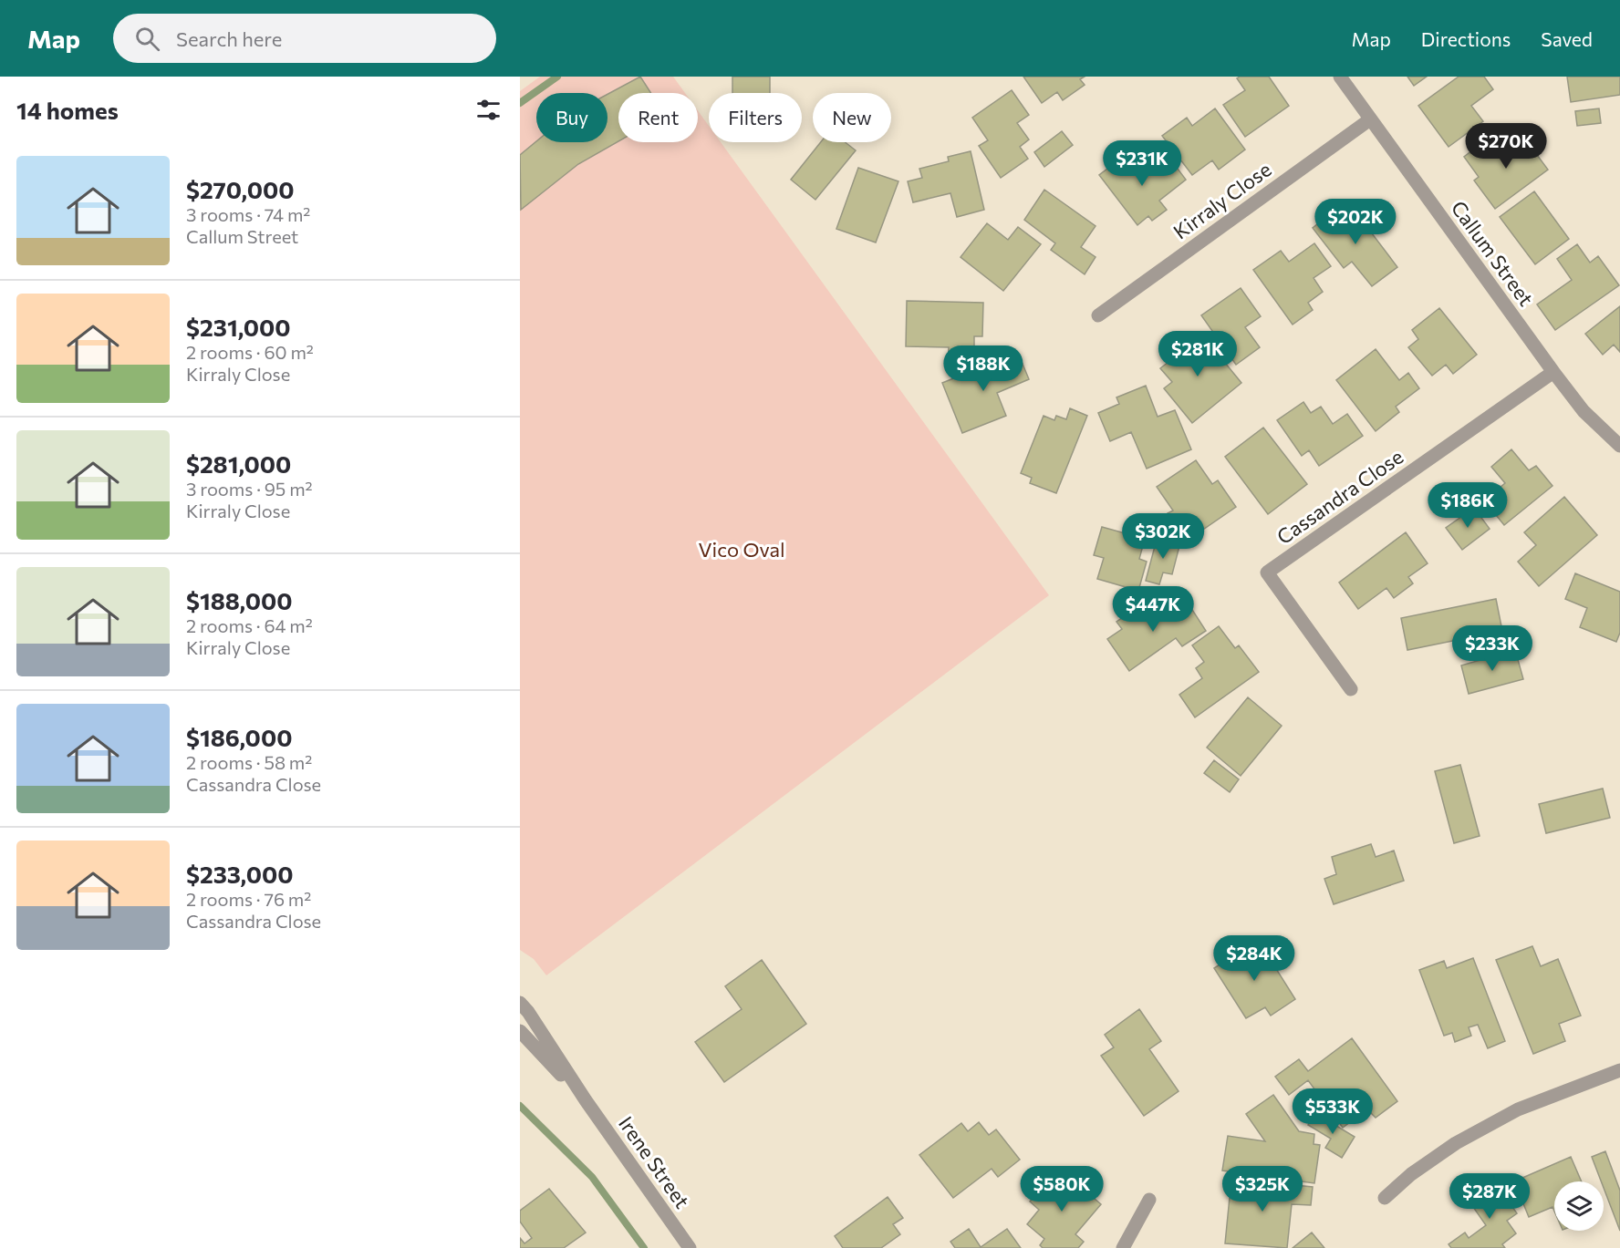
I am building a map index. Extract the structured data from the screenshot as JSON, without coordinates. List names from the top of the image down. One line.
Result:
{"streets":{"street":["Kirraly Close","Callum Street","Cassandra Close","Irene Street"]},"crossings":[["Kirraly Close","Callum Street"],["Callum Street","Cassandra Close"]],"parks":["Vico Oval"],"page":{"header":"Map","search":"Search here","nav":["Map","Directions","Saved"],"heading":"14 homes","chip":["Buy","Rent","Filters","New"],"price":["$270K","$231K","$202K","$281K","$188K","$186K","$302K","$447K","$233K","$284K","$533K","$580K","$325K","$287K"],"list":[{"name":"$270,000","note":"3 rooms · 74 m² · Callum Street"},{"name":"$231,000","note":"2 rooms · 60 m² · Kirraly Close"},{"name":"$281,000","note":"3 rooms · 95 m² · Kirraly Close"},{"name":"$188,000","note":"2 rooms · 64 m² · Kirraly Close"},{"name":"$186,000","note":"2 rooms · 58 m² · Cassandra Close"},{"name":"$233,000","note":"2 rooms · 76 m² · Cassandra Close"}]}}
